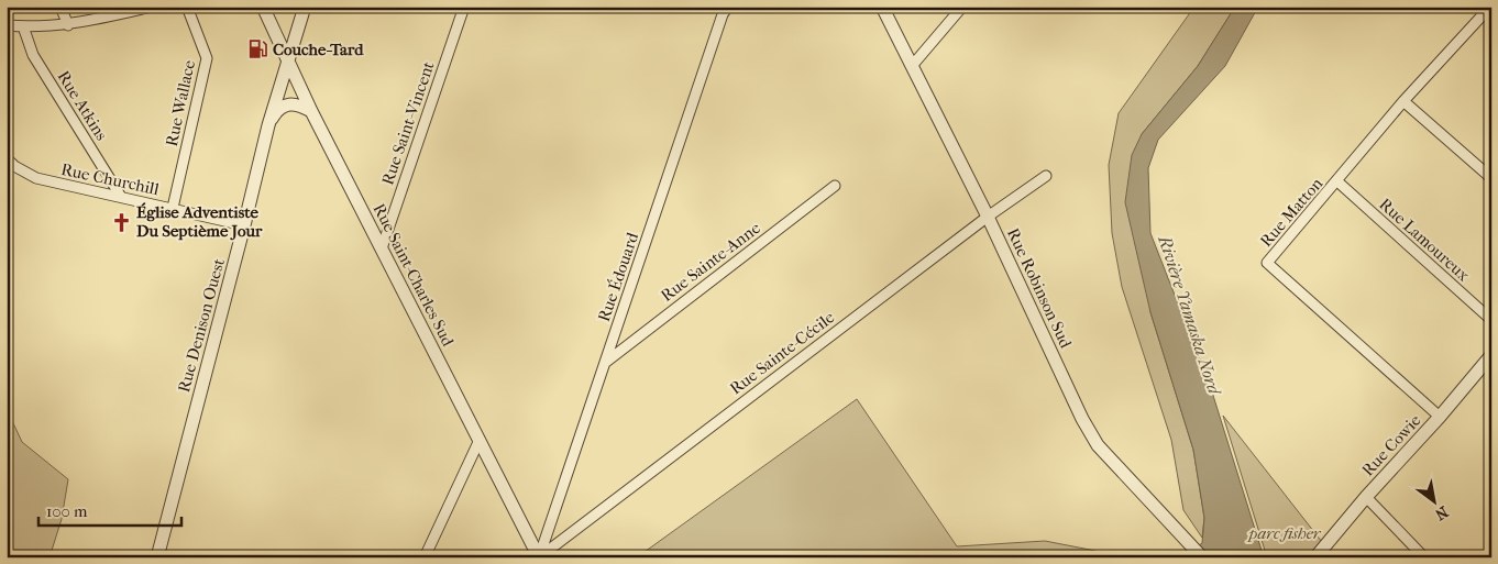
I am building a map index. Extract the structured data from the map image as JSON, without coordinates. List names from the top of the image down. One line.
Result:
{"streets":{"street":["Rue Wallace","Rue Atkins","Rue Saint-Vincent","Rue Churchill","Rue Matton","Rue Lamoureux","Rue Sainte-Anne","Rue Saint-Charles Sud","Rue Édouard","Rue Robinson Sud","Rue Denison Ouest","Rue Sainte-Cécile","Rue Cowie"]},"crossings":[["Rue Wallace","Rue Churchill"],["Rue Atkins","Rue Churchill"],["Rue Saint-Vincent","Rue Saint-Charles Sud"],["Rue Churchill","Rue Denison Ouest"],["Rue Matton","Rue Lamoureux"],["Rue Matton","Rue Cowie"],["Rue Sainte-Anne","Rue Édouard"],["Rue Saint-Charles Sud","Rue Édouard"],["Rue Saint-Charles Sud","Rue Denison Ouest"],["Rue Saint-Charles Sud","Rue Sainte-Cécile"],["Rue Édouard","Rue Sainte-Cécile"],["Rue Robinson Sud","Rue Sainte-Cécile"]],"water":["Rivière Yamaska Nord"],"parks":["parc fisher"],"places":{"fuel station":["Couche-Tard"],"church":["Église Adventiste Du Septième Jour"]},"scale_bar":"100 m","north":"bottom right"}
